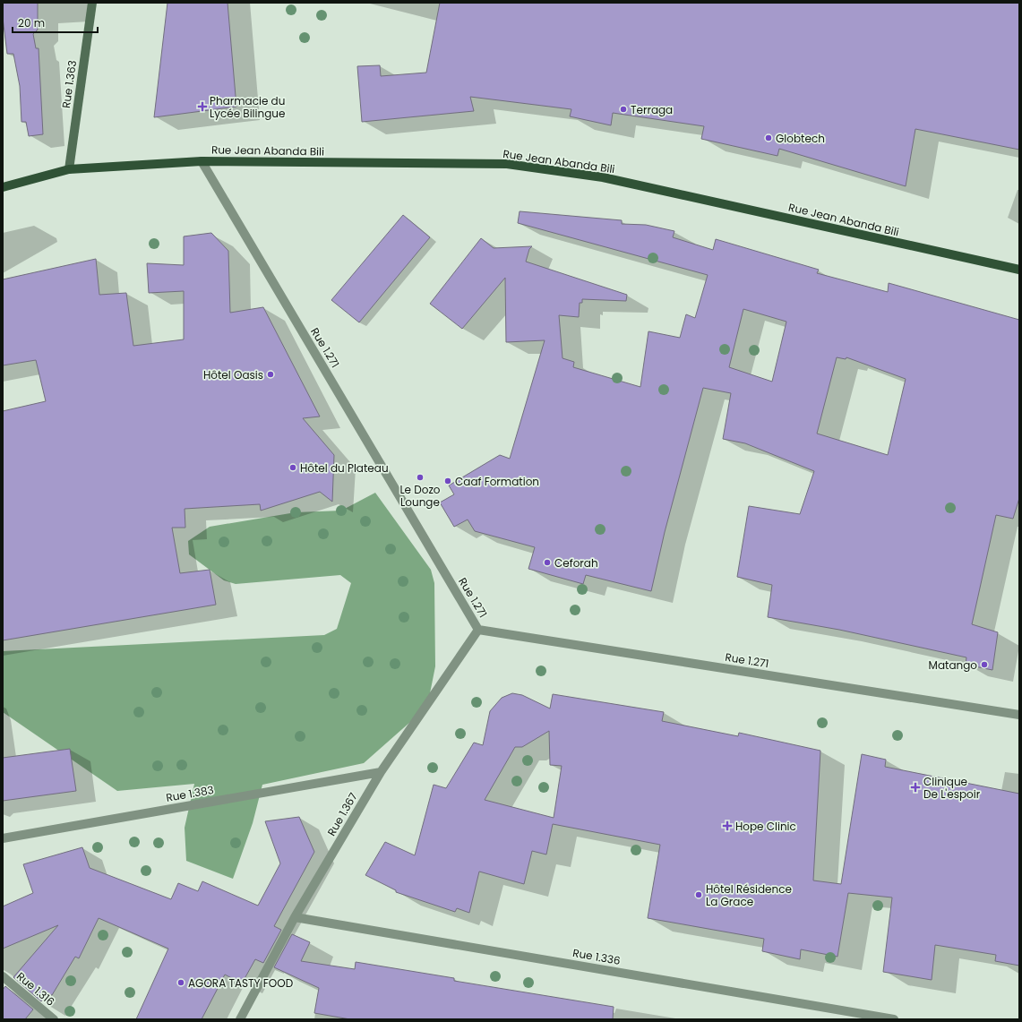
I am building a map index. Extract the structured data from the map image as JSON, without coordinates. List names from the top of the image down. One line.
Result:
{"streets":{"main road":["Rue 1.363","Rue Jean Abanda Bili"],"street":["Rue 1.271","Rue 1.383","Rue 1.367","Rue 1.336","Rue 1.316"]},"crossings":[["Rue 1.363","Rue Jean Abanda Bili"],["Rue Jean Abanda Bili","Rue 1.271"],["Rue 1.271","Rue 1.367"],["Rue 1.383","Rue 1.367"],["Rue 1.367","Rue 1.336"]],"places":{"health":["Pharmacie du Lycée Bilingue","Clinique De L'espoir","Hope Clinic"],"other":["Terraga","Globtech","Hôtel Oasis","Hôtel du Plateau","Le Dozo Lounge","Caaf Formation","Ceforah","Matango","Hôtel Résidence La Grace","AGORA TASTY FOOD"]},"scale_bar":"20 m"}
